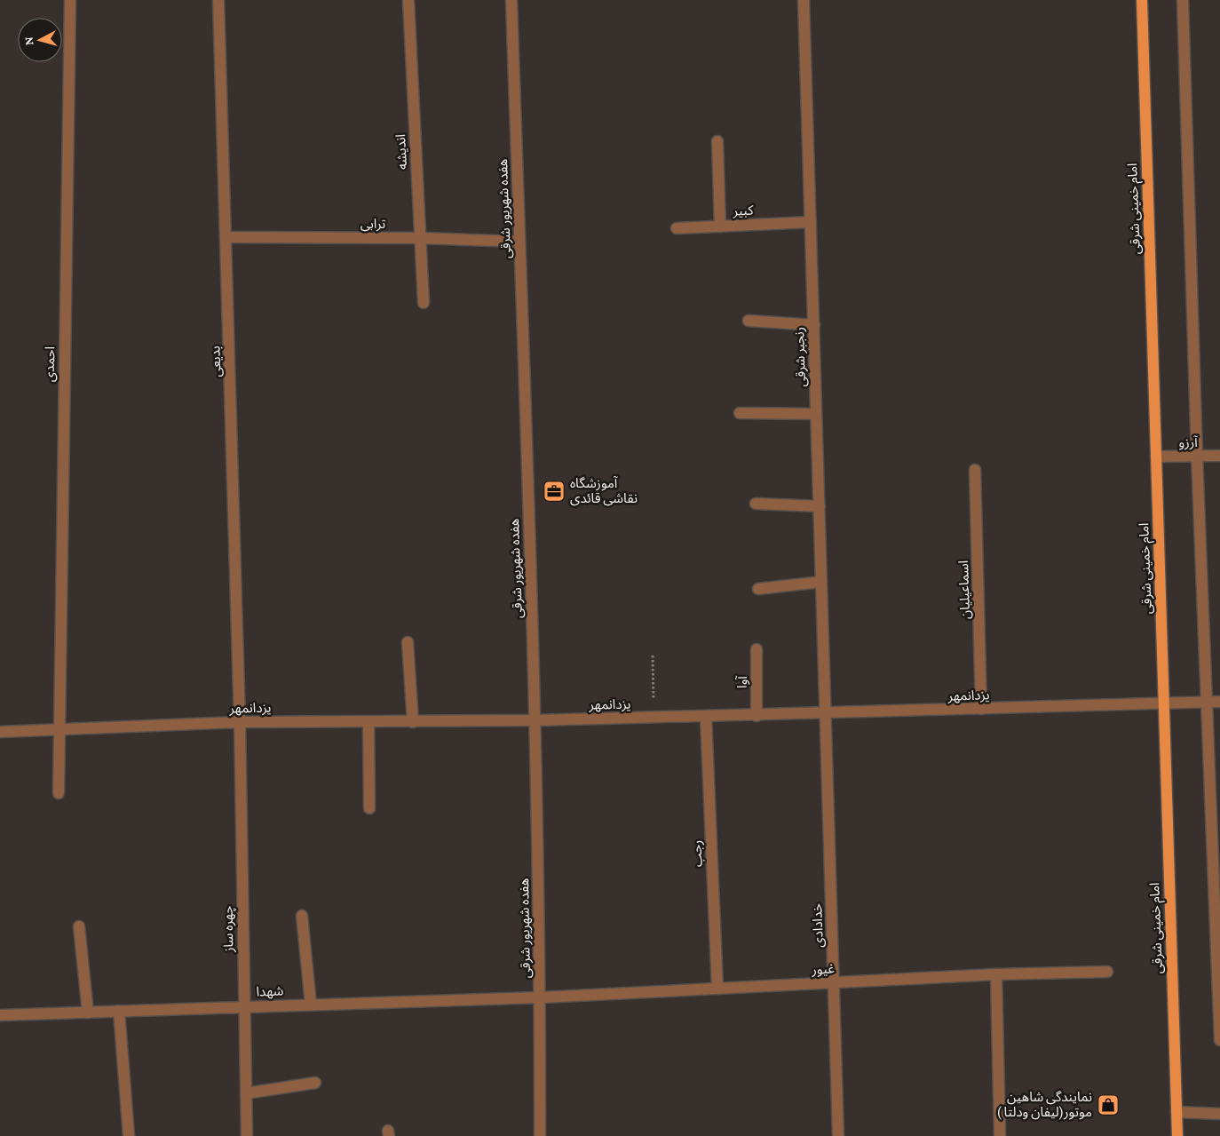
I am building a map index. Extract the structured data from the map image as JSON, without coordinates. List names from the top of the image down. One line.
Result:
{"streets":{"main road":["امام خمینی شرقی"],"street":["اندیشه","هفده شهریور شرقی","کبیر","ترابی","رنجبر شرقی","بدیعی","احمدی","آرزو","اسماعیلیان","آوا","یزدانمهر","رجب","خدادادی","چهره ساز","غیور","شهدا"]},"crossings":[["اندیشه","ترابی"],["هفده شهریور شرقی","ترابی"],["هفده شهریور شرقی","یزدانمهر"],["هفده شهریور شرقی","غیور"],["هفده شهریور شرقی","شهدا"],["امام خمینی شرقی","آرزو"],["امام خمینی شرقی","یزدانمهر"],["کبیر","رنجبر شرقی"],["ترابی","بدیعی"],["رنجبر شرقی","یزدانمهر"],["رنجبر شرقی","خدادادی"],["بدیعی","یزدانمهر"],["بدیعی","چهره ساز"],["احمدی","یزدانمهر"],["اسماعیلیان","یزدانمهر"],["آوا","یزدانمهر"],["یزدانمهر","رجب"],["یزدانمهر","خدادادی"],["یزدانمهر","چهره ساز"],["رجب","غیور"],["خدادادی","غیور"],["چهره ساز","شهدا"],["غیور","شهدا"]],"places":{"office":["آموزشگاه نقاشی قائدی"],"shop":["نمایندگی شاهین موتور(لیفان ودلتا )"]},"north":"left"}
